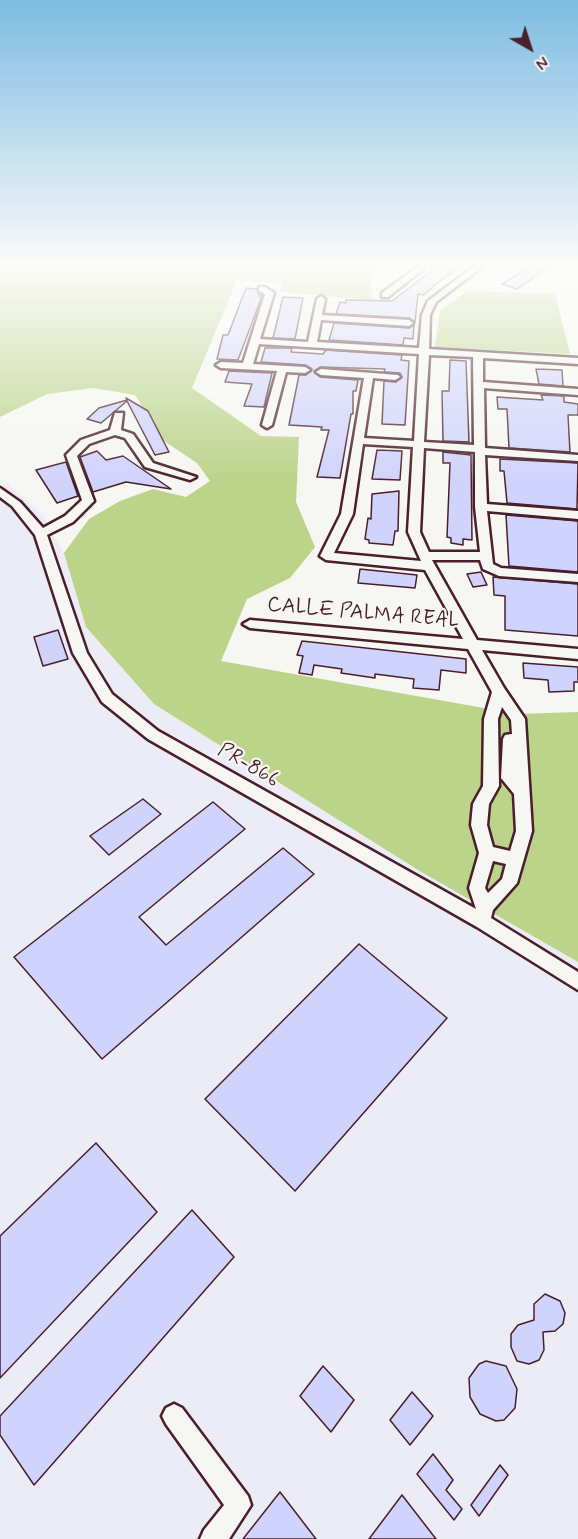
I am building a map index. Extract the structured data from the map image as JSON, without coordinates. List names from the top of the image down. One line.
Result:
{"streets":{"street":["CALLE PALMA REAL","PR-866"]},"north":"bottom right"}
